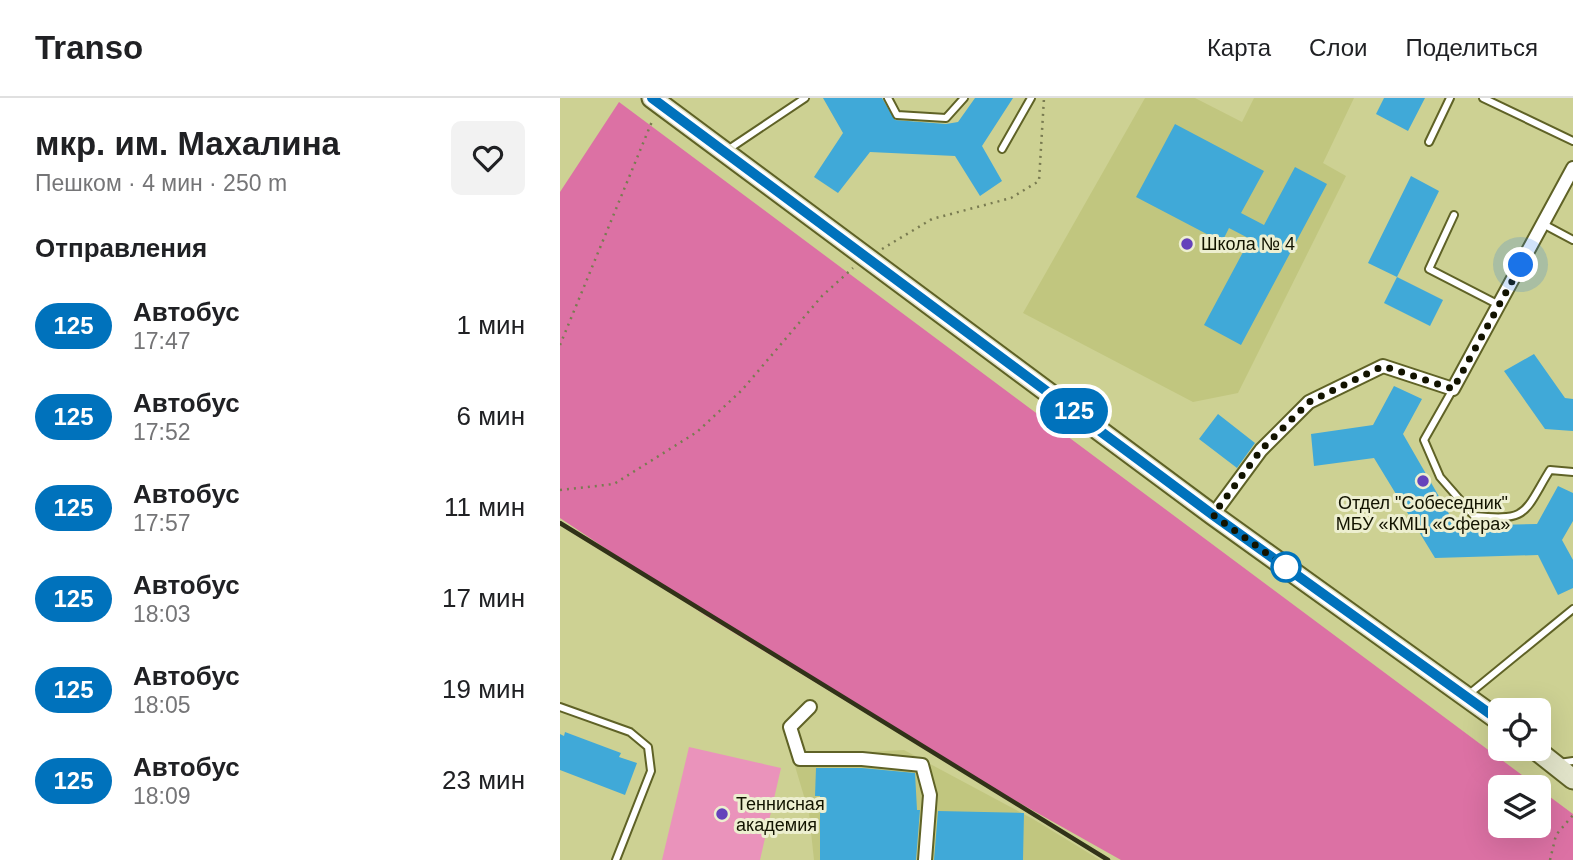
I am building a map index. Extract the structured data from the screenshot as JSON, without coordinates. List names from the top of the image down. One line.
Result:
{"places":["Школа № 4","Отдел \"Собеседник\" МБУ «КМЦ «Сфера»","Теннисная академия"],"lines":["bus line 125"],"page":{"header":"Transo","nav":["Карта","Слои","Поделиться"],"heading":[["мкр. им. Махалина","Пешком · 4 мин · 250 m"],"Отправления"],"on_map":"125","list":[{"mark":"125","name":"Автобус","note":"17:47","value":"1 мин"},{"mark":"125","name":"Автобус","note":"17:52","value":"6 мин"},{"mark":"125","name":"Автобус","note":"17:57","value":"11 мин"},{"mark":"125","name":"Автобус","note":"18:03","value":"17 мин"},{"mark":"125","name":"Автобус","note":"18:05","value":"19 мин"},{"mark":"125","name":"Автобус","note":"18:09","value":"23 мин"}]}}
